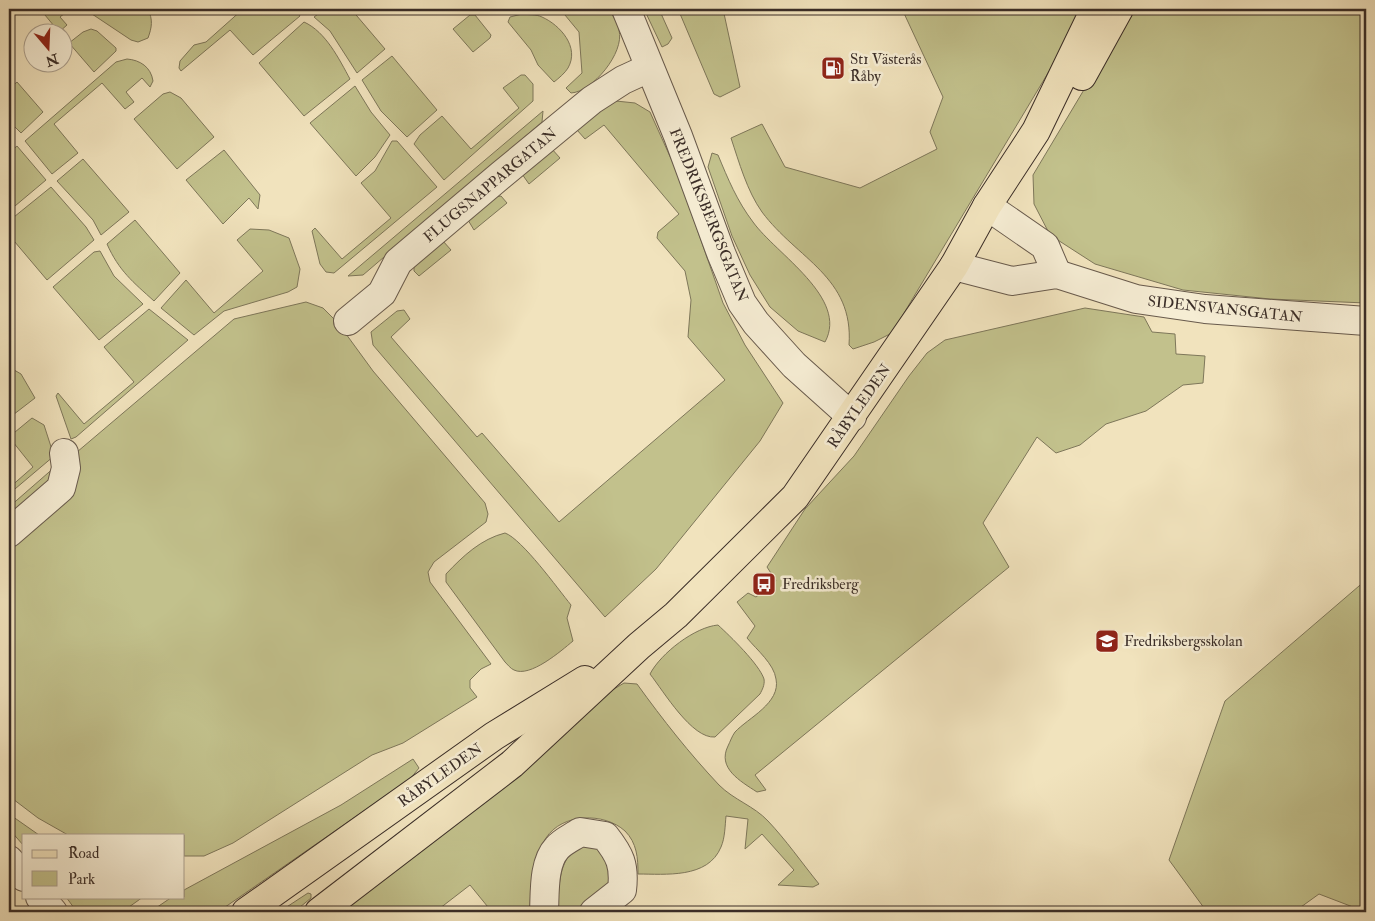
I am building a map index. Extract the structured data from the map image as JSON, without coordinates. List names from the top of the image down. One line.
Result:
{"streets":{"main road":["RÅBYLEDEN"],"street":["FLUGSNAPPARGATAN","FREDRIKSBERGSGATAN","SIDENSVANSGATAN"]},"crossings":[["FLUGSNAPPARGATAN","FREDRIKSBERGSGATAN"],["FREDRIKSBERGSGATAN","RÅBYLEDEN"],["SIDENSVANSGATAN","RÅBYLEDEN"]],"places":{"fuel station":["St1 Västerås Råby"],"bus stop":["Fredriksberg"],"school or university":["Fredriksbergsskolan"]},"legend":["Road","Park"],"north":"bottom"}
